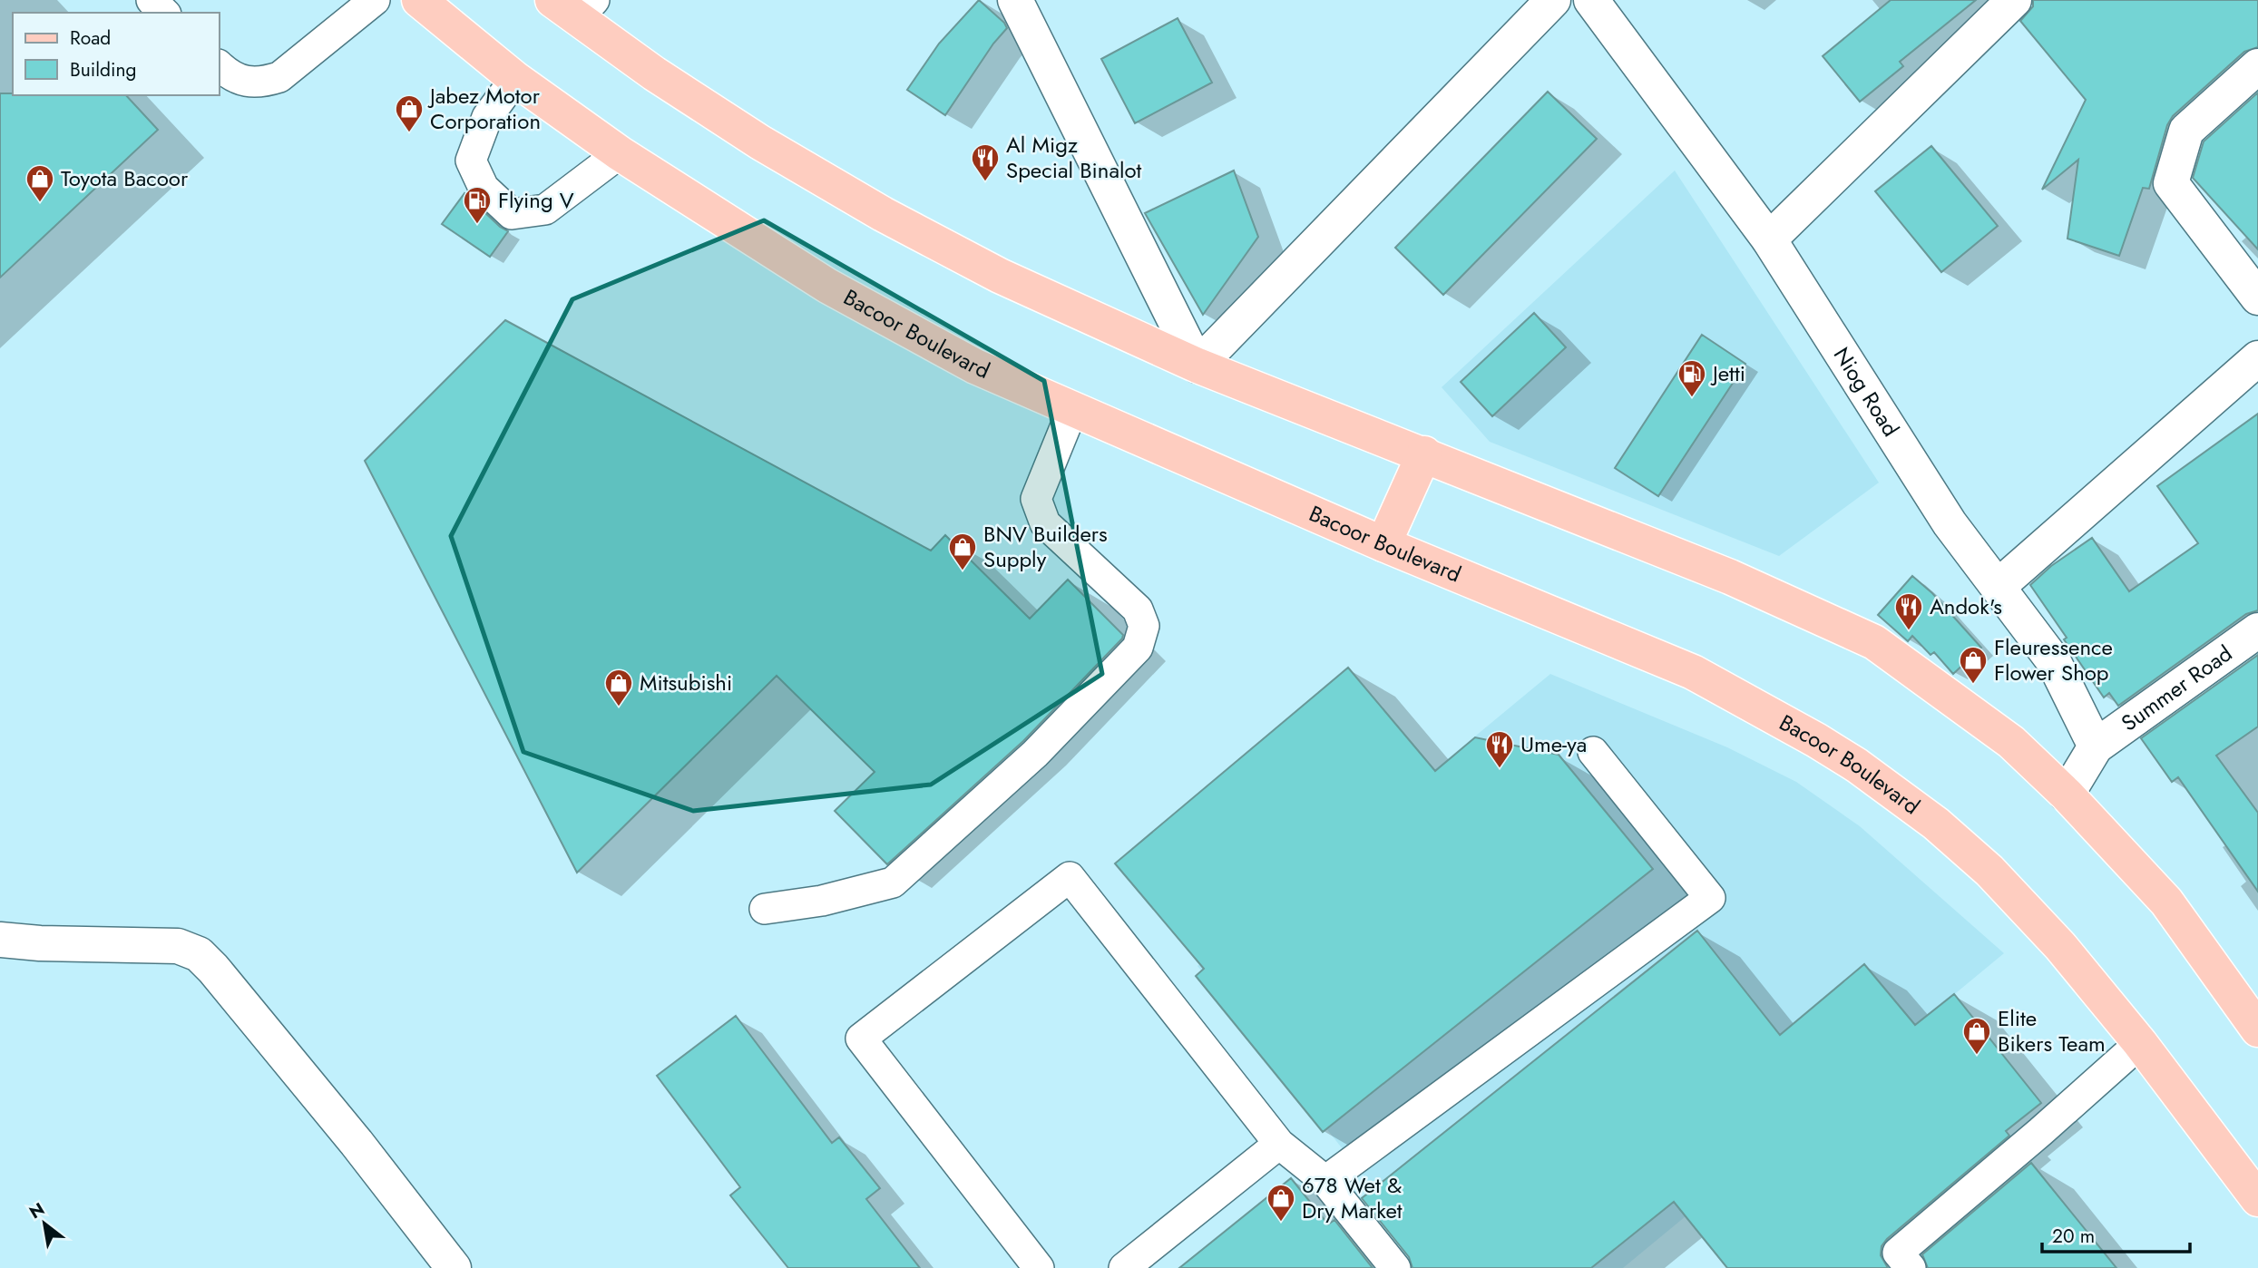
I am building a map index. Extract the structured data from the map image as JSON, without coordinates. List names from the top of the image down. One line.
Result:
{"streets":{"main road":["Bacoor Boulevard"],"street":["Niog Road","Summer Road"]},"crossings":[["Niog Road","Summer Road"]],"places":{"shop":["Jabez Motor Corporation","Toyota Bacoor","BNV Builders Supply","Fleuressence Flower Shop","Mitsubishi","Elite Bikers Team","678 Wet & Dry Market"],"restaurant":["Al Migz Special Binalot","Andok's","Ume-ya"],"fuel station":["Flying V","Jetti"]},"legend":["Road","Building"],"scale_bar":"20 m","north":"top left"}
